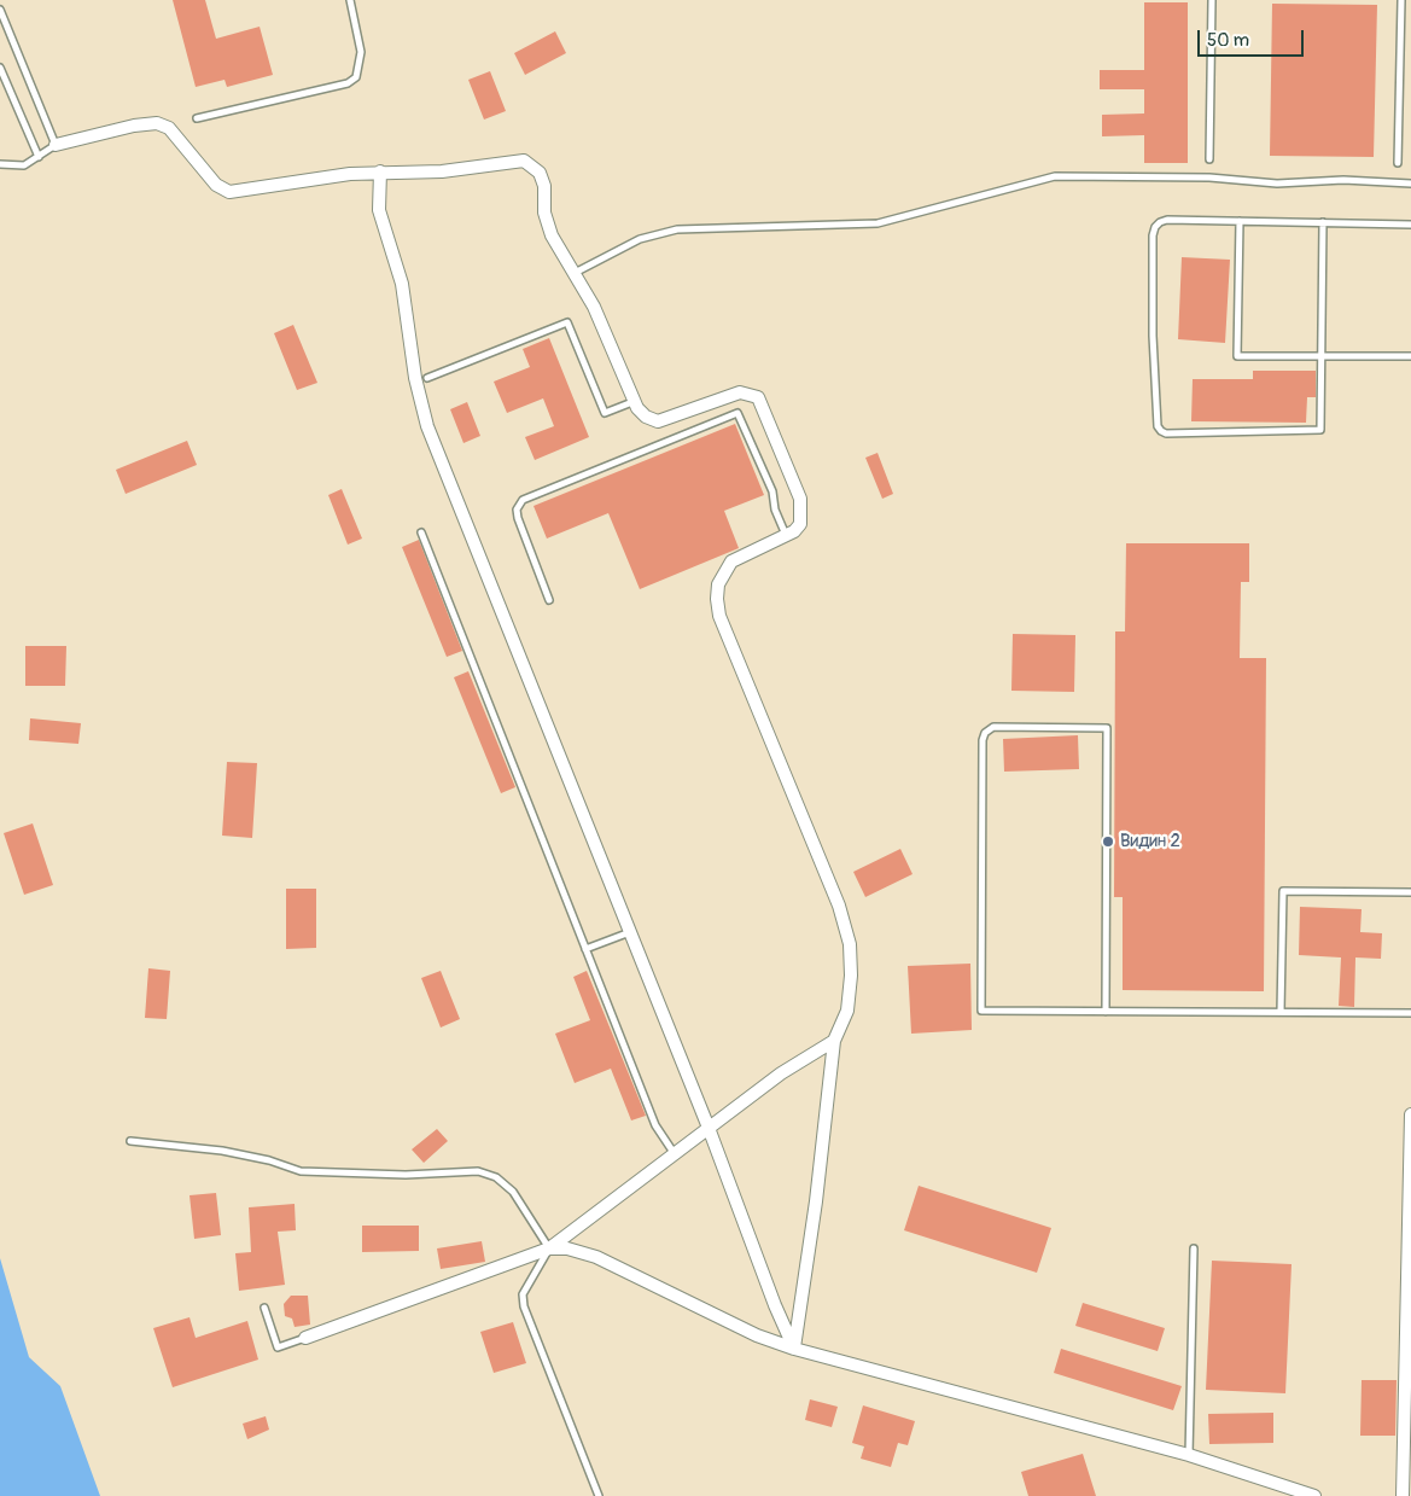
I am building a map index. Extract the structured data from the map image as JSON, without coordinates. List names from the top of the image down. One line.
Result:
{"places":["Видин 2"],"scale_bar":"50 m"}
